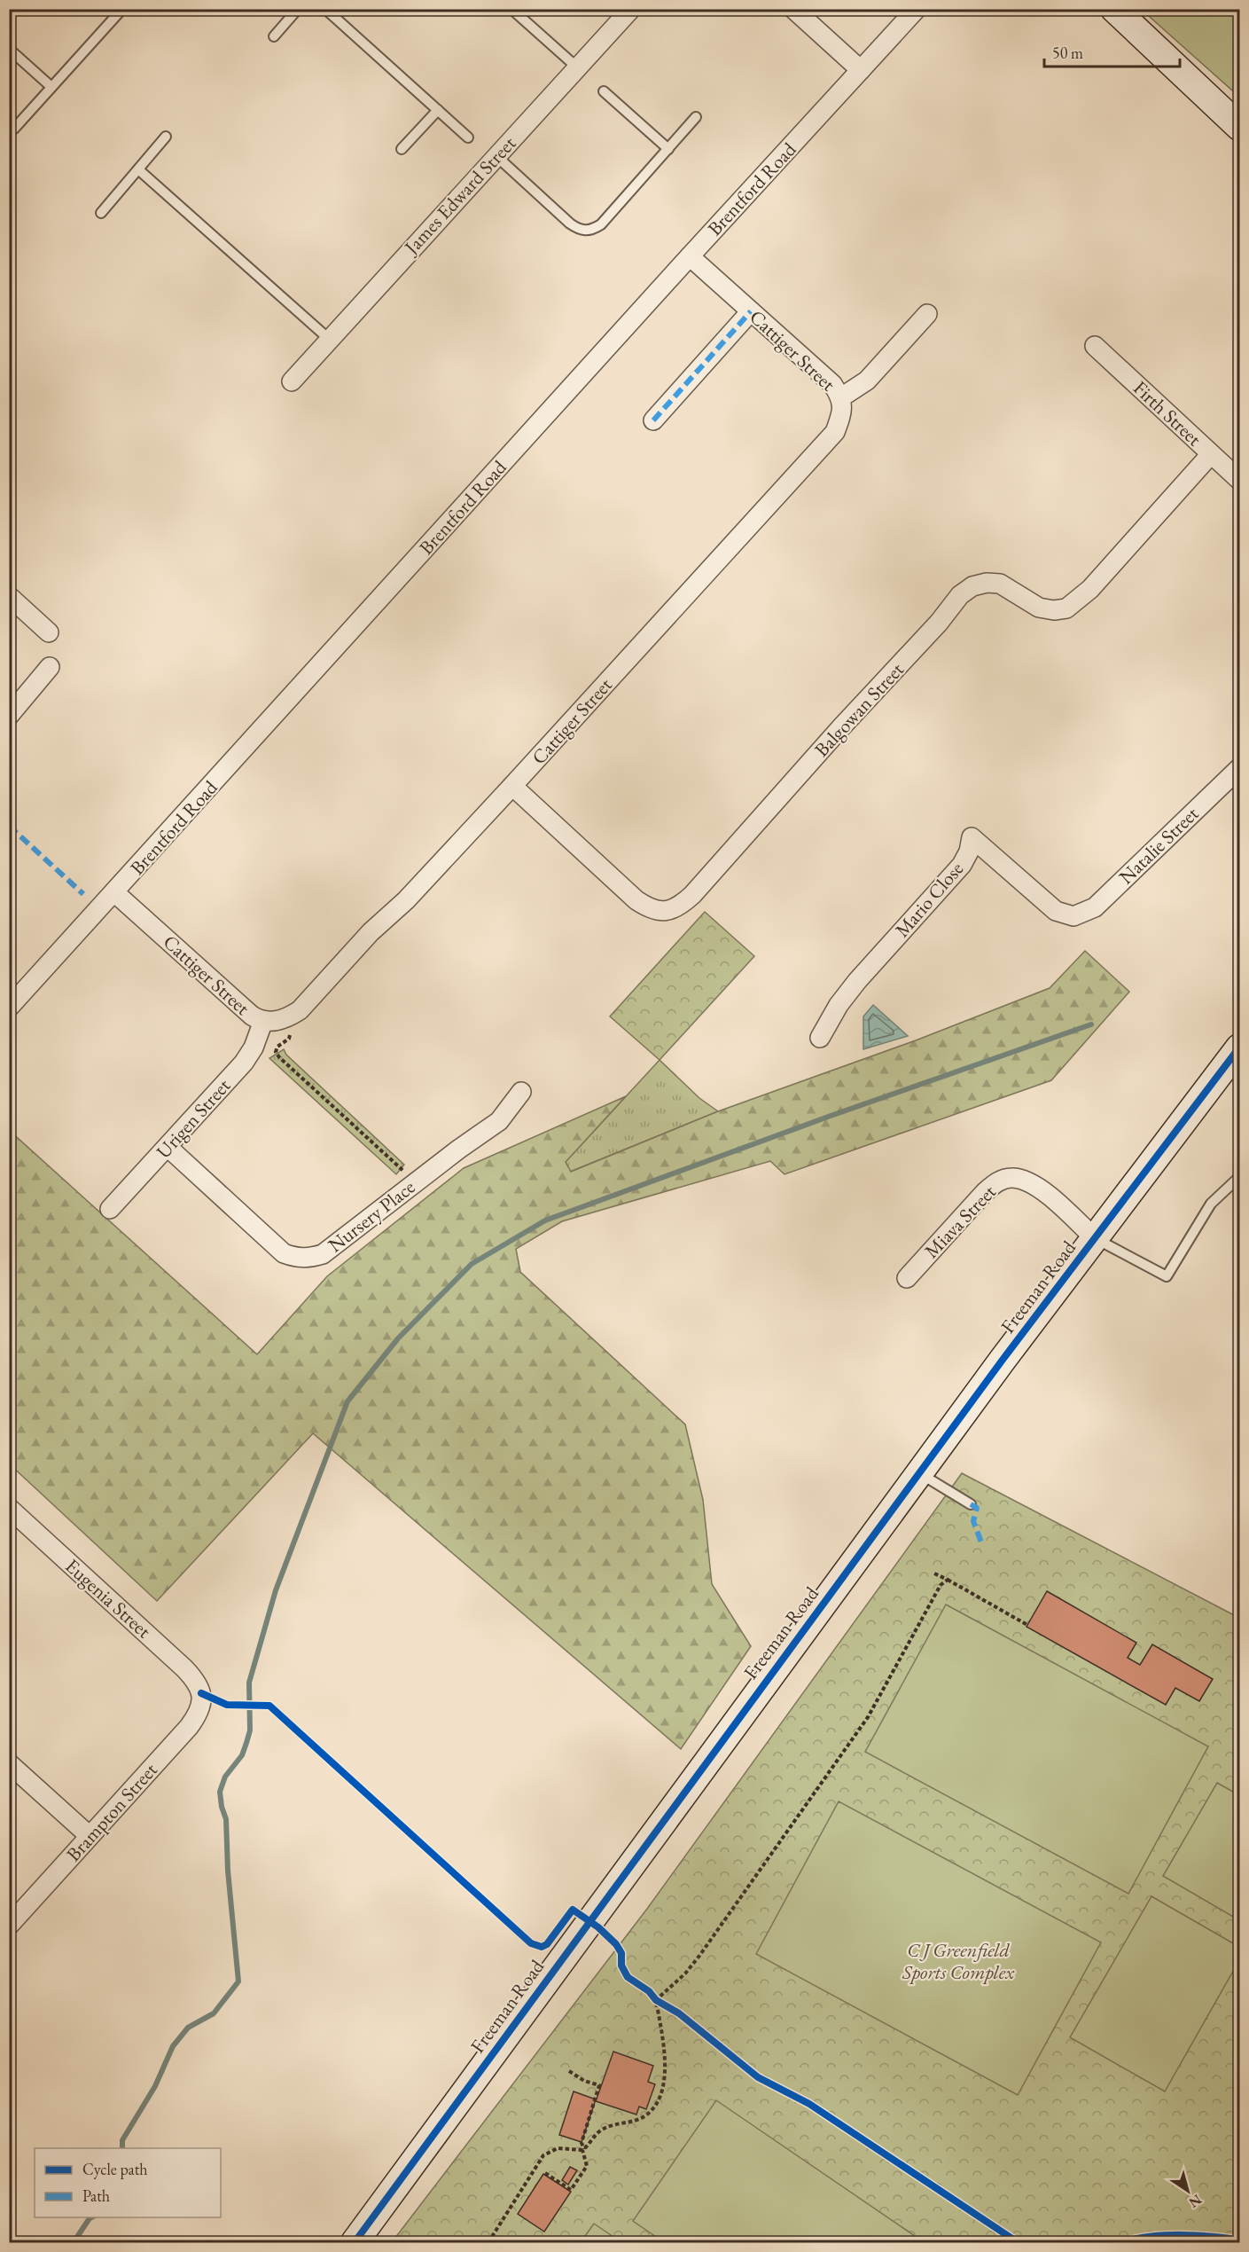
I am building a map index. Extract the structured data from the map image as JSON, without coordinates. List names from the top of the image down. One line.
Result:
{"streets":{"street":["Brentford Road","James Edward Street","Cattiger Street","Firth Street","Balgowan Street","Natalie Street","Mario Close","Urigen Street","Nursery Place","Miava Street","Freeman Road","Eugenia Street","Brampton Street"]},"crossings":[["Brentford Road","Cattiger Street"],["Cattiger Street","Balgowan Street"],["Cattiger Street","Urigen Street"],["Firth Street","Balgowan Street"],["Natalie Street","Mario Close"],["Urigen Street","Nursery Place"],["Miava Street","Freeman Road"],["Eugenia Street","Brampton Street"]],"parks":["C J Greenfield Sports Complex"],"legend":["Cycle path","Path"],"scale_bar":"50 m","north":"bottom right"}
